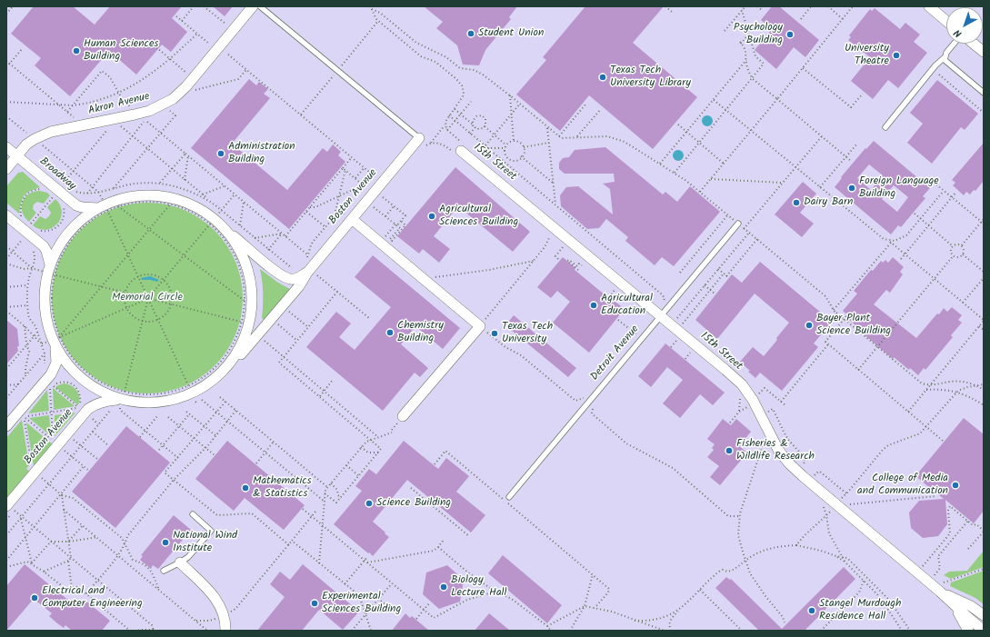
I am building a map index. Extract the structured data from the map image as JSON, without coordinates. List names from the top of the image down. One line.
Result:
{"streets":{"street":["Akron Avenue","15th Street","Broadway","Boston Avenue"],"lane":["Detroit Avenue"]},"crossings":[["Akron Avenue","Broadway"],["15th Street","Detroit Avenue"]],"parks":["Memorial Circle"],"places":["Student Union","Psychology Building","Human Sciences Building","University Theatre","Texas Tech University Library","Administration Building","Foreign Language Building","Dairy Barn","Agricultural Sciences Building","Agricultural Education","Bayer Plant Science Building","Chemistry Building","Texas Tech University","Fisheries & Wildlife Research","College of Media and Communication","Mathematics & Statistics","Science Building","National Wind Institute","Biology Lecture Hall","Electrical and Computer Engineering","Experimental Sciences Building","Stangel Murdough Residence Hall"],"north":"bottom left"}
